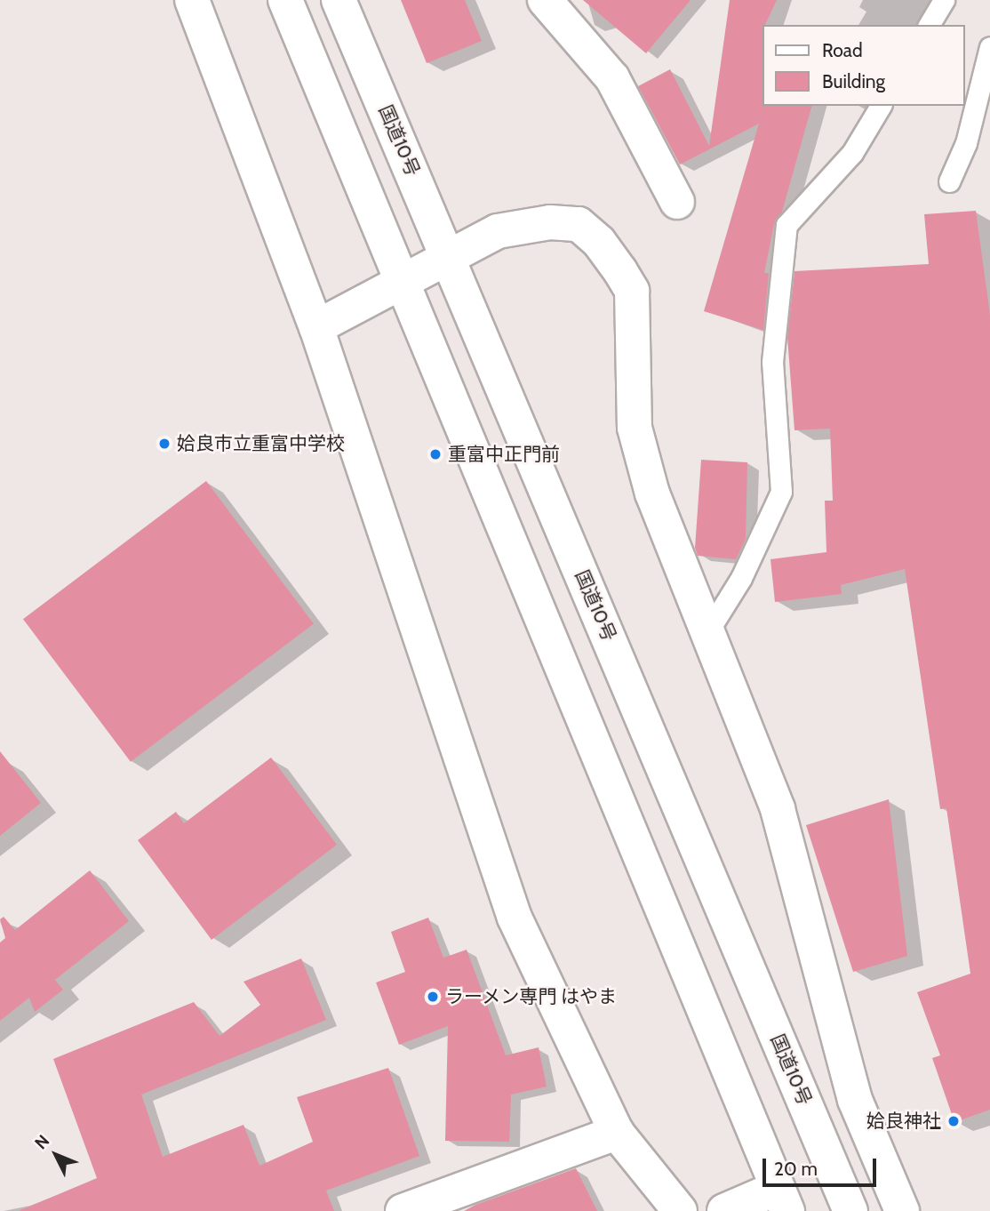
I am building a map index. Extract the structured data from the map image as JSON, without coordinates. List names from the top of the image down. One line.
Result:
{"streets":{"main road":["国道10号"]},"places":["姶良市立重富中学校","重富中正門前","ラーメン専門 はやま","姶良神社"],"legend":["Road","Building"],"scale_bar":"20 m","north":"top left"}
